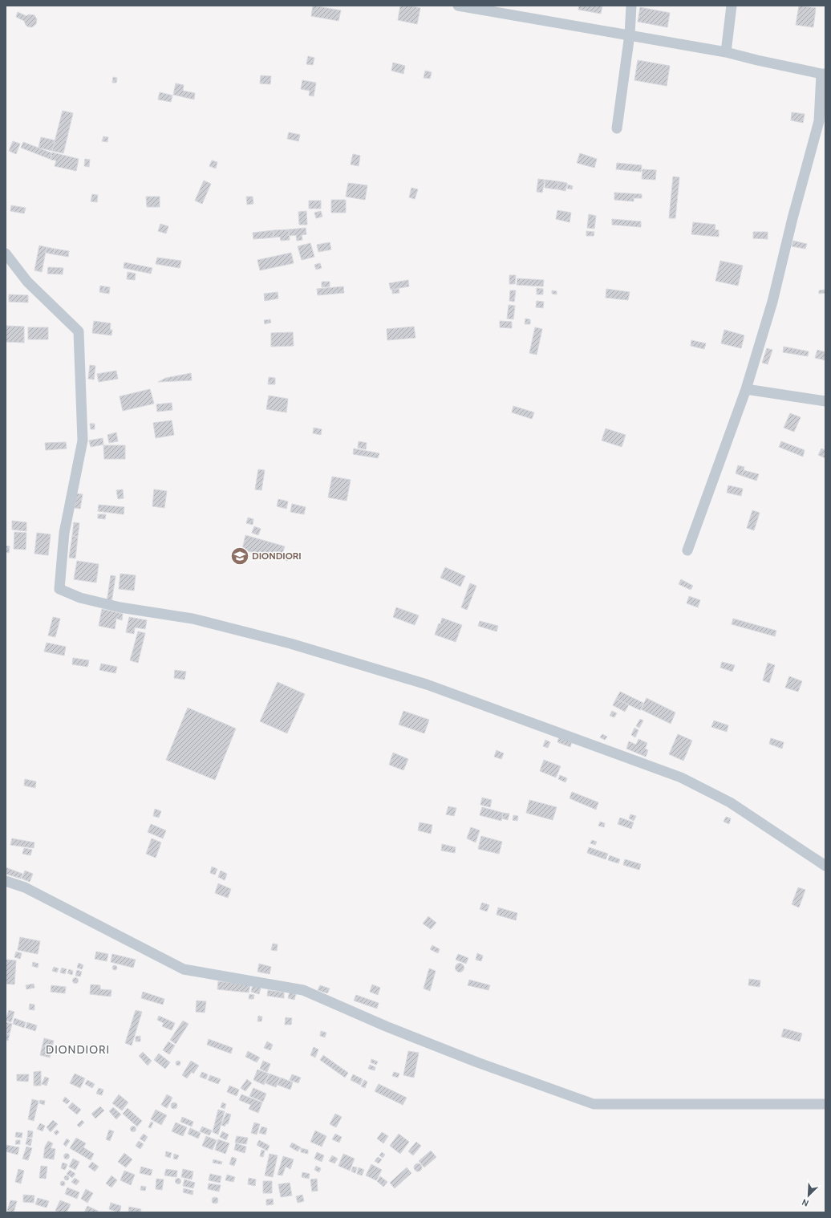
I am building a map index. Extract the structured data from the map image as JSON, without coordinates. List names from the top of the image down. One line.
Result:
{"districts":["DIONDIORI"],"places":{"school or university":["DIONDIORI"]},"north":"bottom left"}
